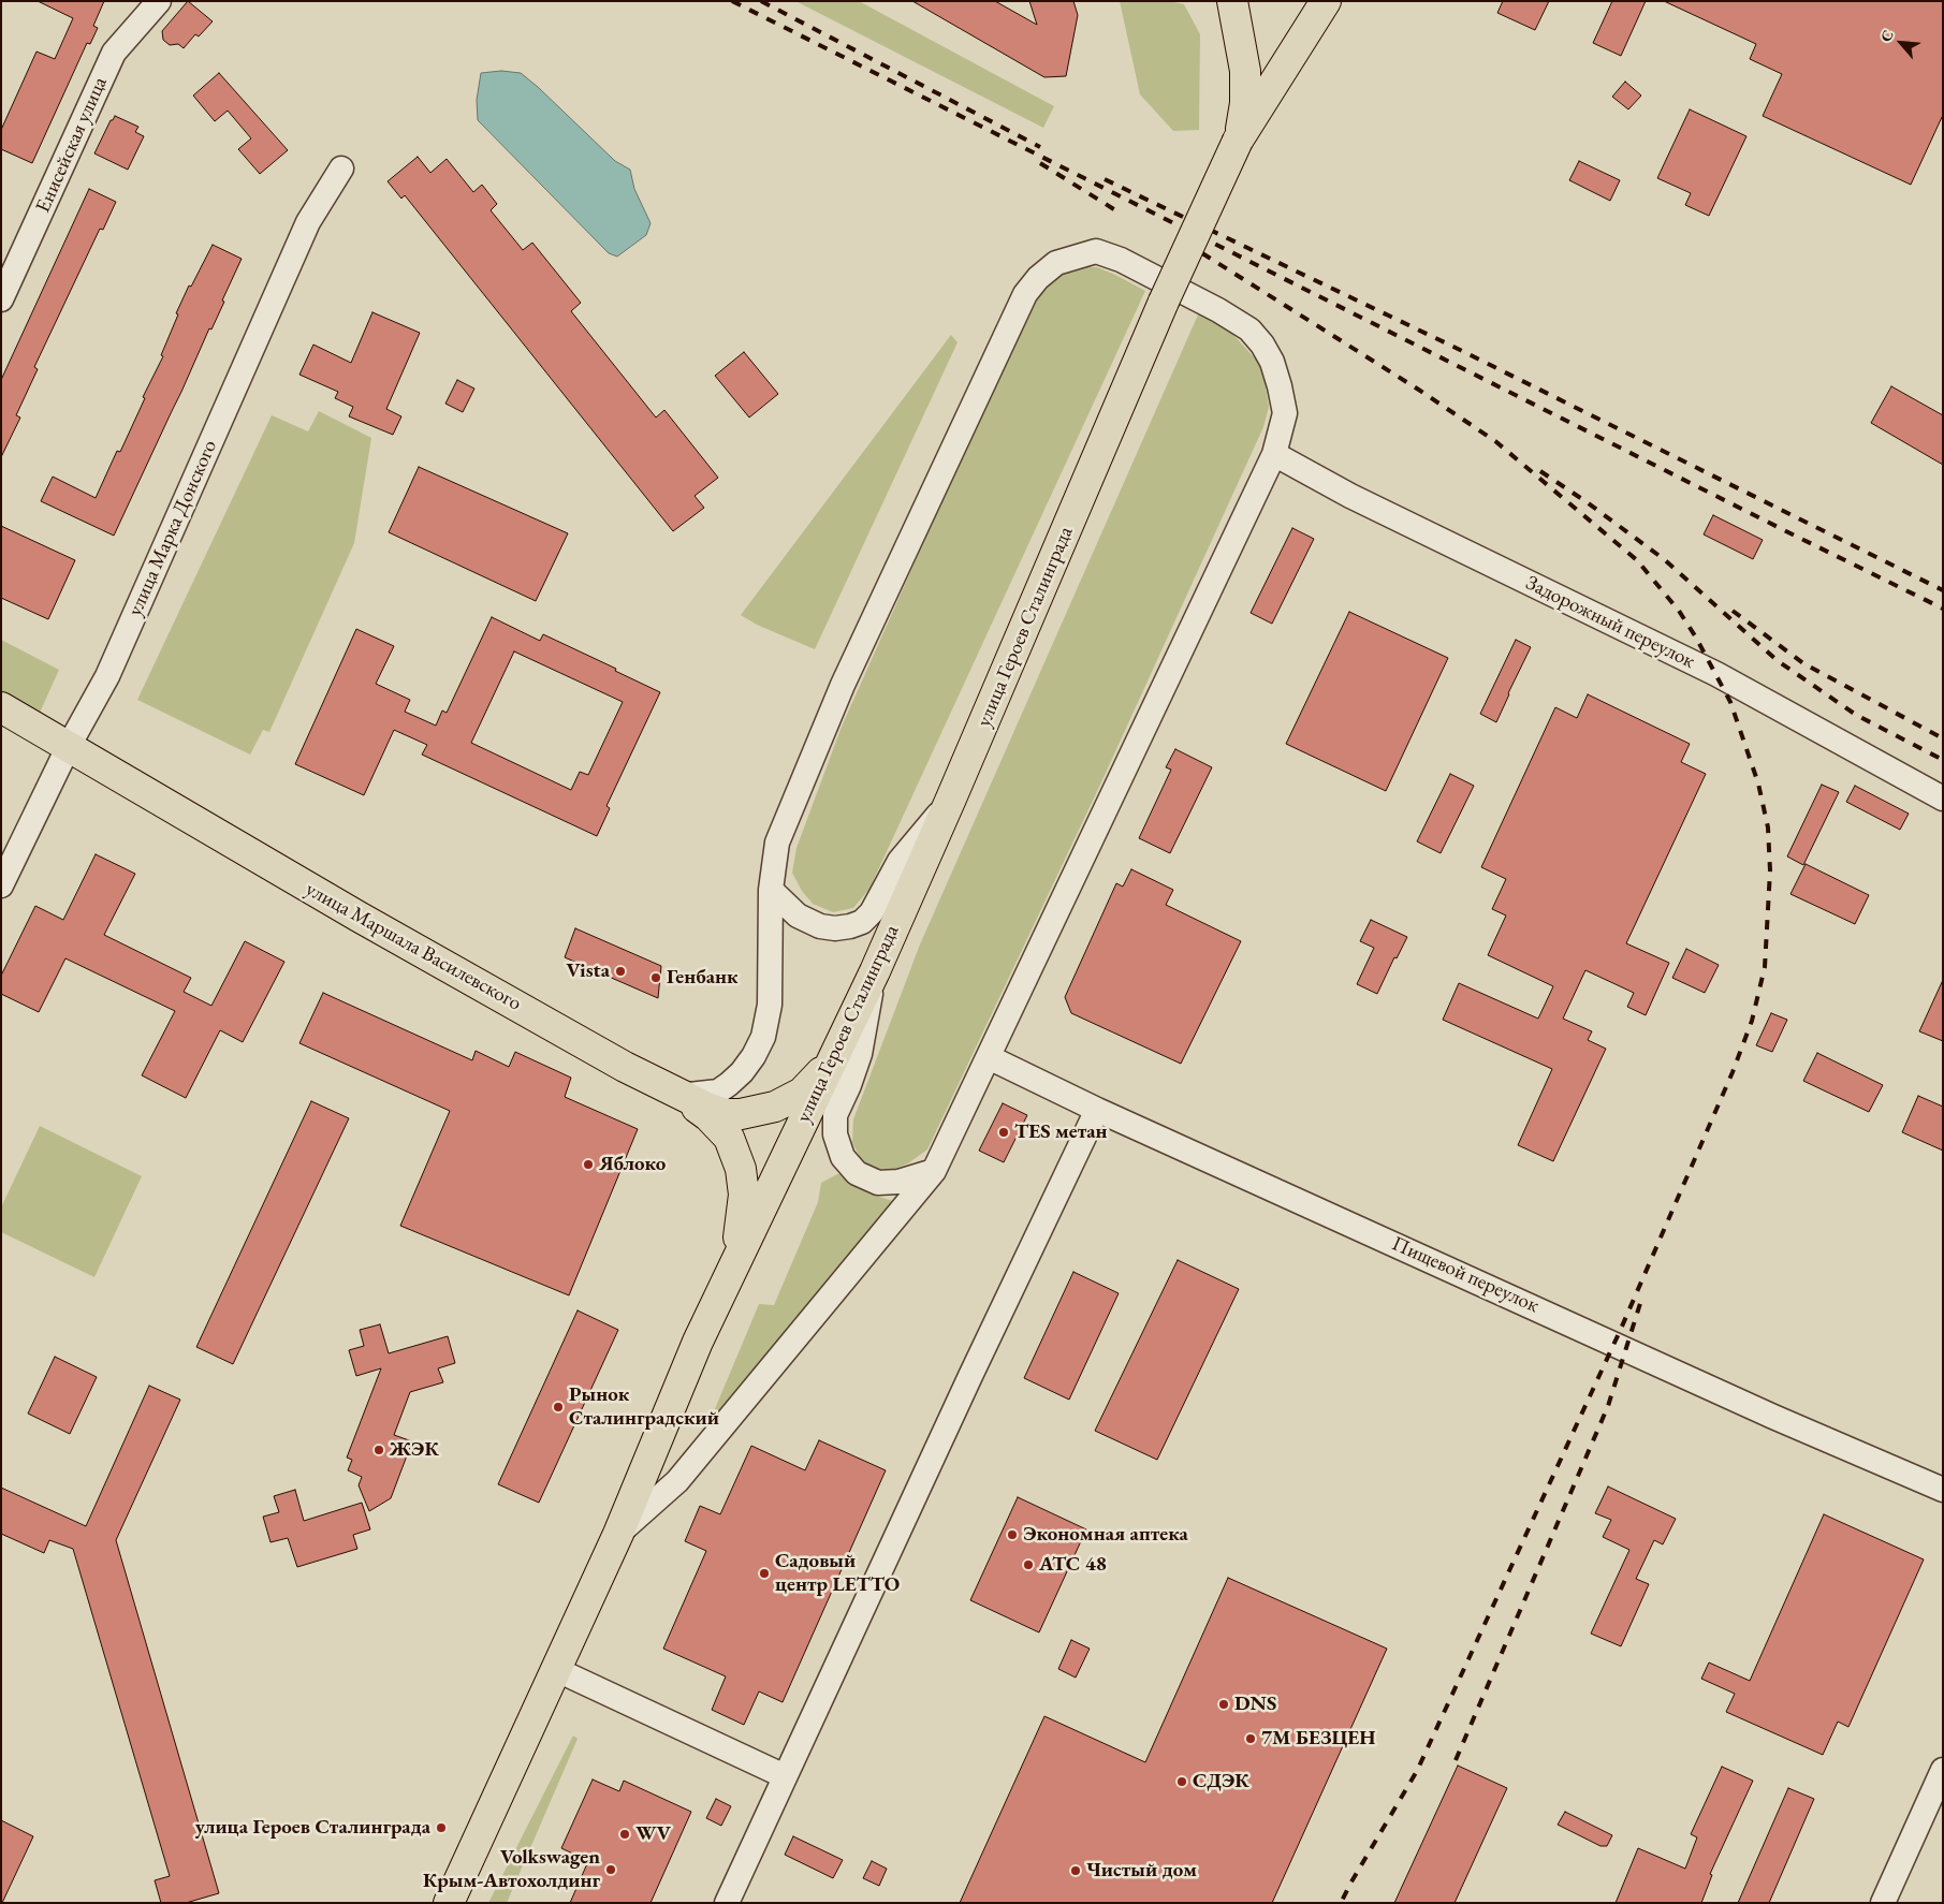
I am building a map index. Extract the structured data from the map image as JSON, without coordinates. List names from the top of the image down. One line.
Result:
{"streets":{"main road":["улица Героев Сталинграда","улица Маршала Василевского"],"street":["Енисейская улица","улица Марка Донского","Задорожный переулок","Пищевой переулок"]},"crossings":[["улица Марка Донского","улица Маршала Василевского"],["улица Героев Сталинграда","улица Маршала Василевского"]],"places":["Vista","Генбанк","TES метан","Яблоко","Рынок Сталинградский","ЖЭК","Экономная аптека","АТС 48","Садовый центр LETTO","DNS","7М БЕЗЦЕН","СДЭК","улица Героев Сталинграда","WV","Volkswagen Крым-Автохолдинг","Чистый дом"],"north":"top left"}
